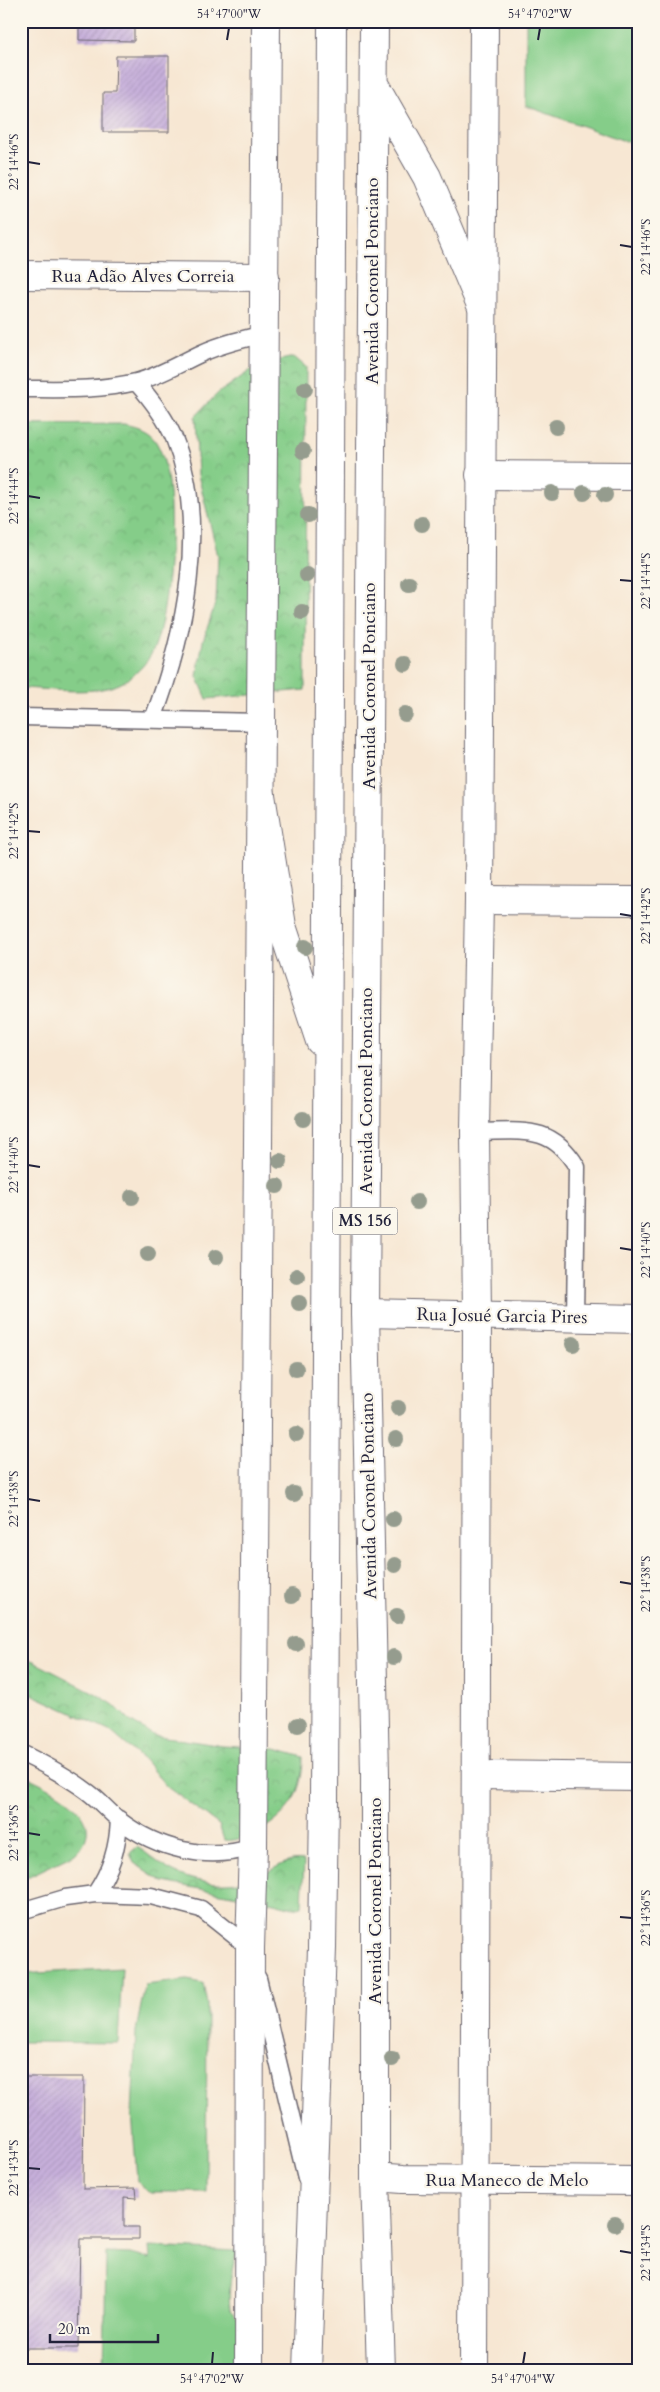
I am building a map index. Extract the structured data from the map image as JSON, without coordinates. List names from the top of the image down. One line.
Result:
{"streets":{"main road":["Rua Adão Alves Correia","Avenida Coronel Ponciano","MS 156","Rua Josué Garcia Pires","Rua Maneco de Melo"]},"crossings":[["Avenida Coronel Ponciano","Rua Josué Garcia Pires"],["Avenida Coronel Ponciano","Rua Maneco de Melo"]],"scale_bar":"20 m","coordinates":["54°47'00\"W","54°47'02\"W","22°14'46\"S","22°14'44\"S","22°14'42\"S","22°14'40\"S","22°14'38\"S","22°14'36\"S","22°14'34\"S","54°47'04\"W"]}
